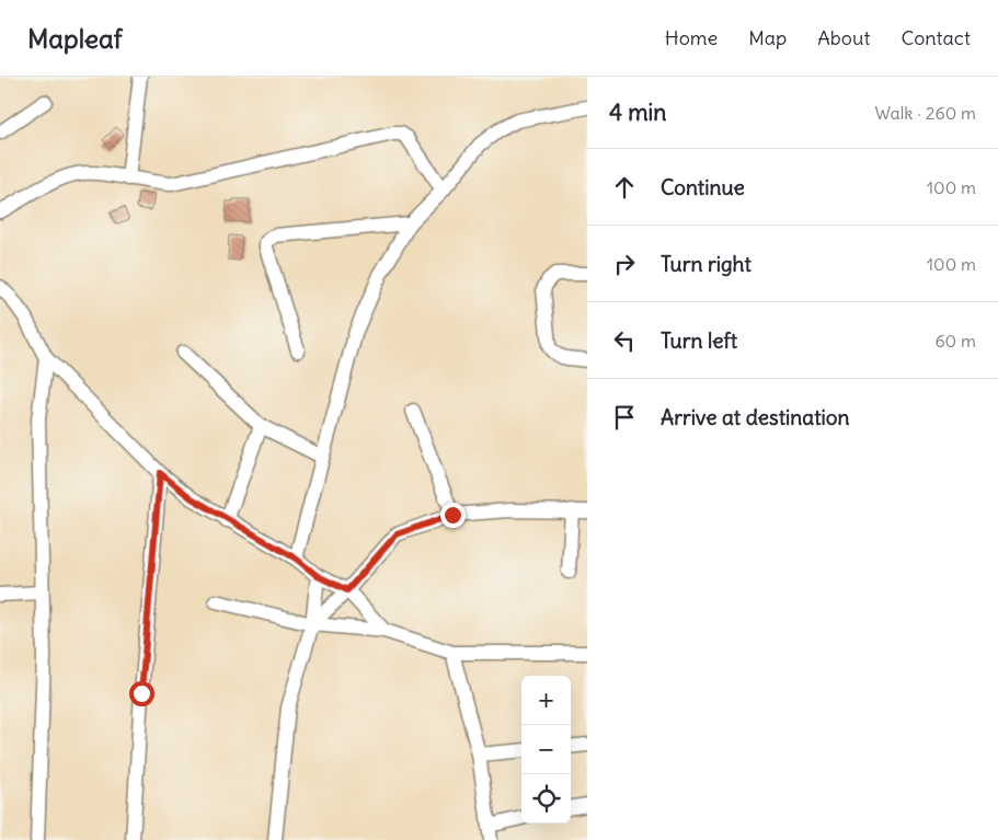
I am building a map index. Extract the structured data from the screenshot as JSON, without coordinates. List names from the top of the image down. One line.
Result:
{"page":{"header":"Mapleaf","nav":["Home","Map","About","Contact"],"heading":["4 min","Walk · 260 m"],"list":[["Continue","100 m"],["Turn right","100 m"],["Turn left","60 m"],"Arrive at destination"],"map_buttons":["+","−"]}}
